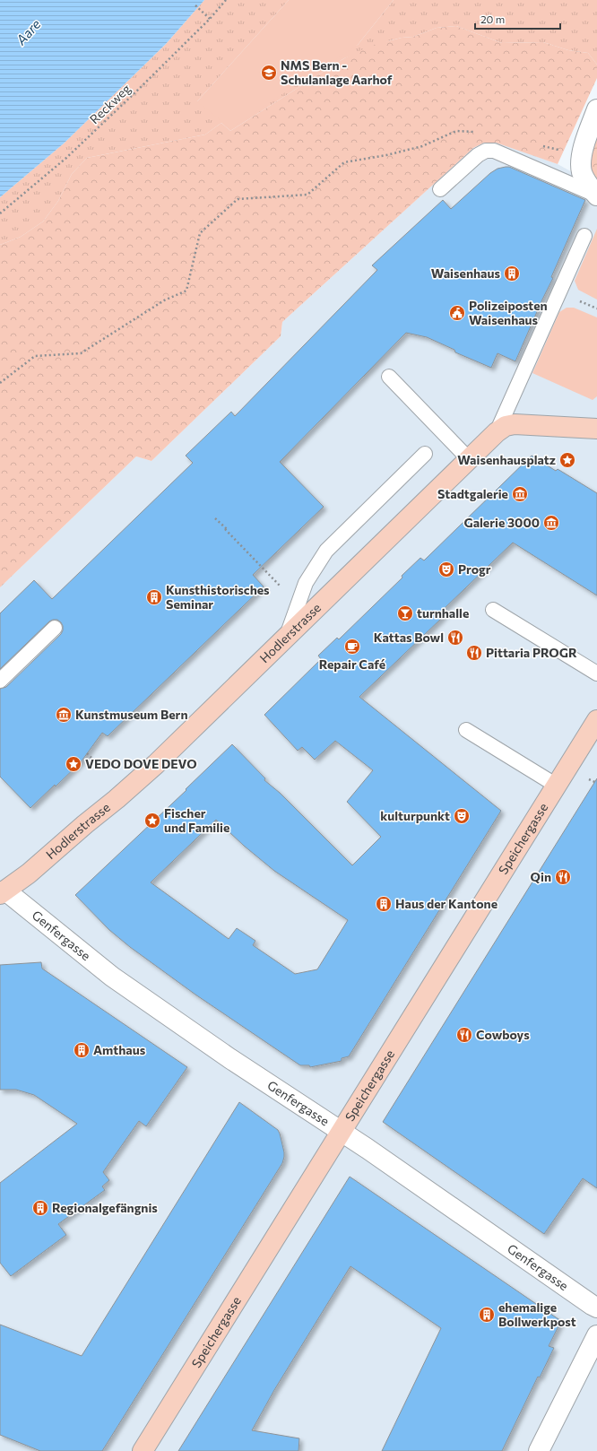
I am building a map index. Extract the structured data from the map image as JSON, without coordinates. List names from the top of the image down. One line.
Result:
{"streets":{"street":["Hodlerstrasse","Speichergasse","Genfergasse"],"path":["Reckweg"]},"crossings":[["Hodlerstrasse","Genfergasse"],["Speichergasse","Genfergasse"]],"water":["Aare"],"places":{"school or university":["NMS Bern - Schulanlage Aarhof"],"building":["Waisenhaus","Kunsthistorisches Seminar","Haus der Kantone","Amthaus","Regionalgefängnis","ehemalige Bollwerkpost"],"public building":["Polizeiposten Waisenhaus"],"place":["Waisenhausplatz","VEDO DOVE DEVO","Fischer und Familie"],"museum":["Stadtgalerie","Galerie 3000","Kunstmuseum Bern"],"theatre":["Progr","kulturpunkt"],"bar":["turnhalle"],"restaurant":["Kattas Bowl","Pittaria PROGR","Qin","Cowboys"],"cafe":["Repair Café"]},"scale_bar":"20 m"}
